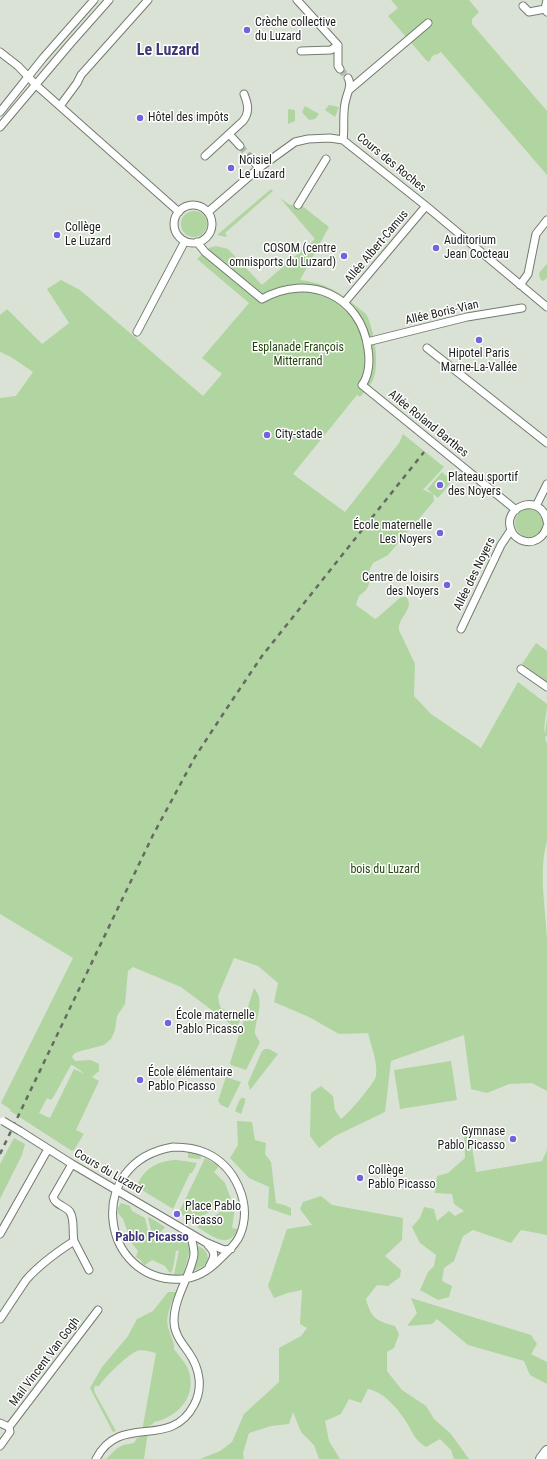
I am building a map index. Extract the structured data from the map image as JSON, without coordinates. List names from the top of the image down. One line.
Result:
{"streets":{"street":["Cours des Roches","Allée Albert-Camus","Allée Boris-Vian","Allée Roland Barthes","Allée des Noyers","Cours du Luzard","Mail Vincent Van Gogh"]},"crossings":[["Cours des Roches","Allée Albert-Camus"],["Allée Boris-Vian","Allée Roland Barthes"]],"districts":["Le Luzard","Pablo Picasso"],"parks":["Esplanade François Mitterrand","bois du Luzard"],"places":["Crèche collective du Luzard","Hôtel des impôts","Noisiel Le Luzard","Collège Le Luzard","Auditorium Jean Cocteau","COSOM (centre omnisports du Luzard)","Hipotel Paris Marne-La-Vallée","City-stade","Plateau sportif des Noyers","École maternelle Les Noyers","Centre de loisirs des Noyers","École maternelle Pablo Picasso","École élémentaire Pablo Picasso","Gymnase Pablo Picasso","Collège Pablo Picasso","Place Pablo Picasso"]}
